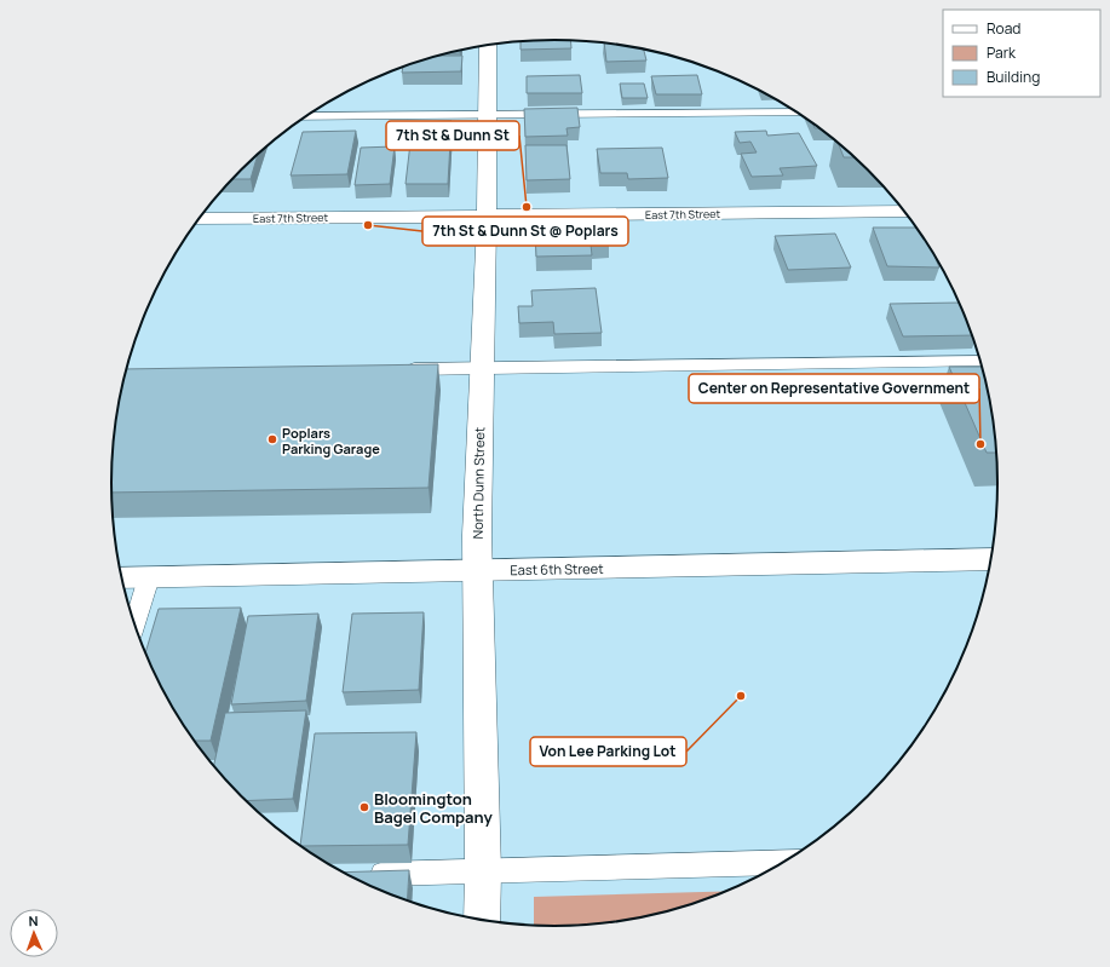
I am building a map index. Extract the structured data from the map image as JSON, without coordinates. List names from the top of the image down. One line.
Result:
{"streets":{"street":["East 7th Street","North Dunn Street","East 6th Street"]},"crossings":[["East 7th Street","North Dunn Street"],["North Dunn Street","East 6th Street"]],"places":["7th St & Dunn St","7th St & Dunn St @ Poplars","Poplars Parking Garage","Center on Representative Government","Von Lee Parking Lot","Bloomington Bagel Company"],"legend":["Road","Park","Building"],"north":"top"}
